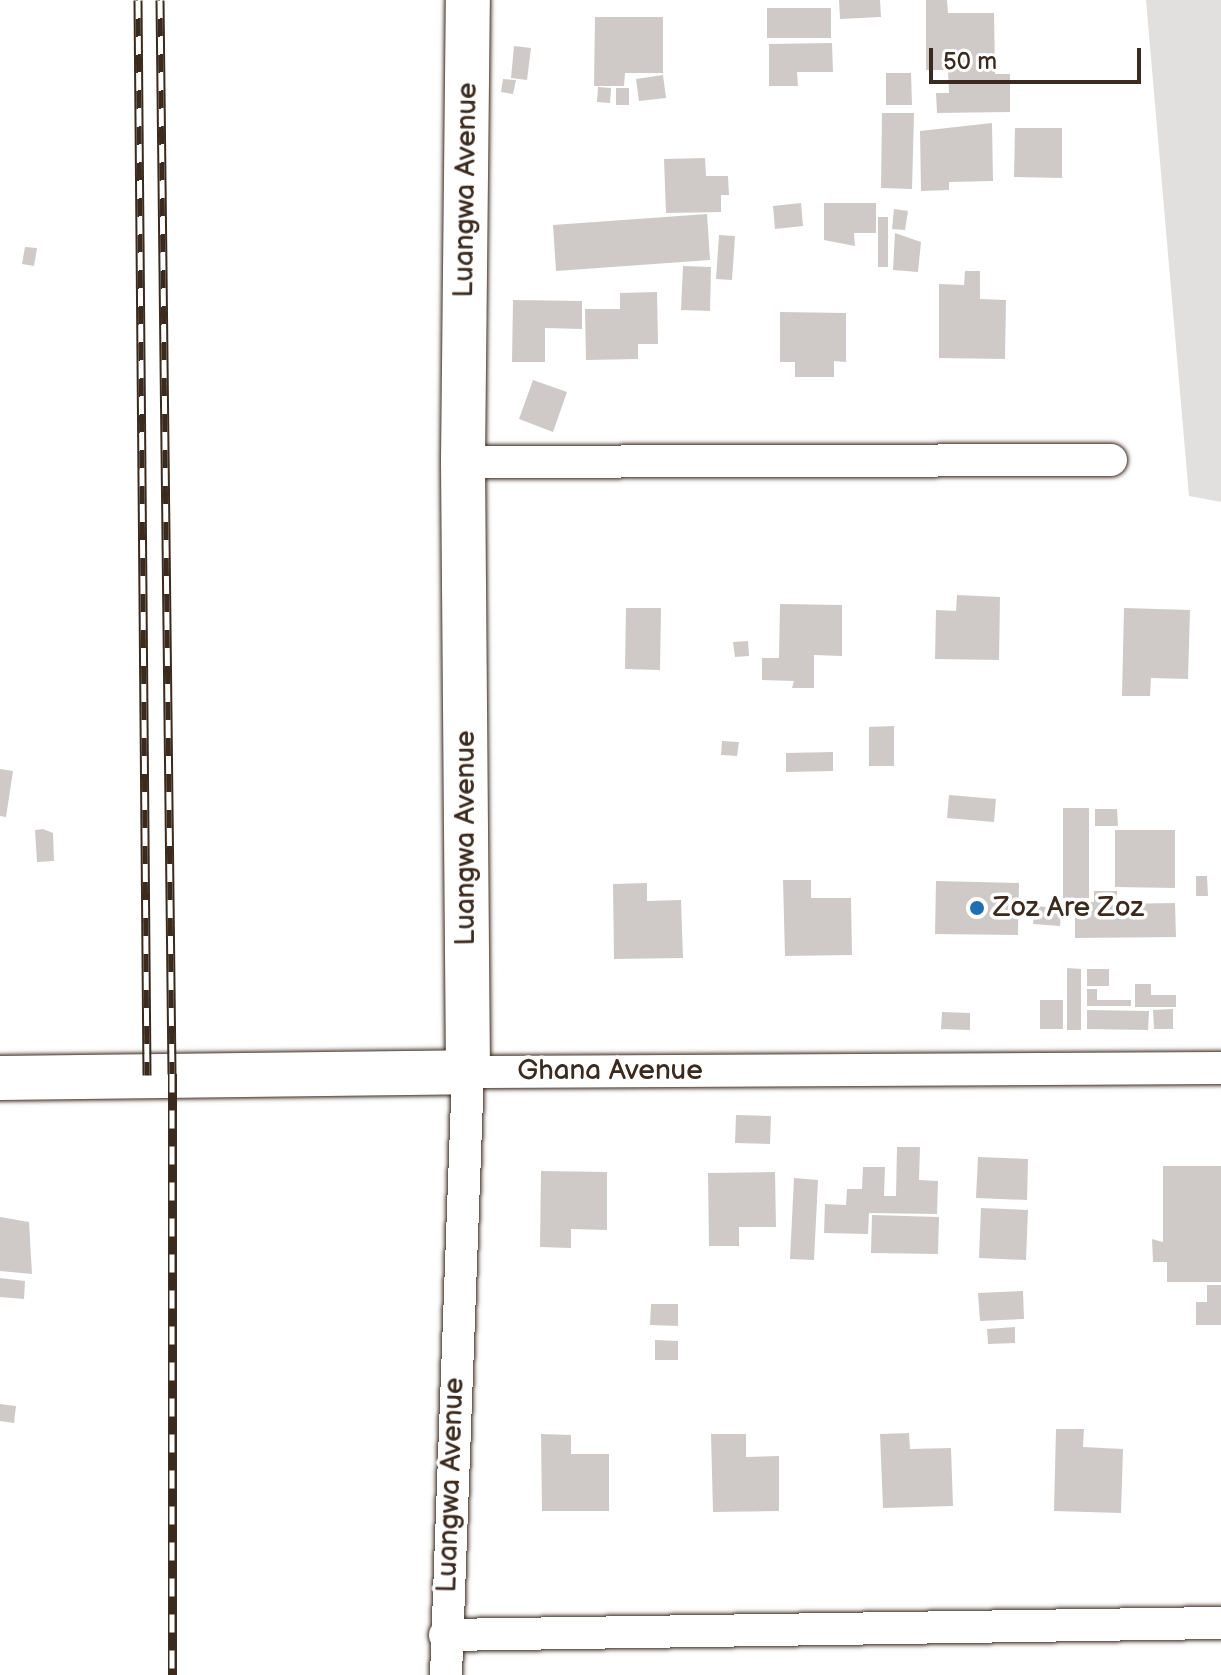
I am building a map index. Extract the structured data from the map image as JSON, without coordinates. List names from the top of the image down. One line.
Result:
{"streets":{"main road":["Luangwa Avenue","Ghana Avenue"]},"crossings":[["Luangwa Avenue","Ghana Avenue"]],"places":["Zoz Are Zoz"],"scale_bar":"50 m"}
